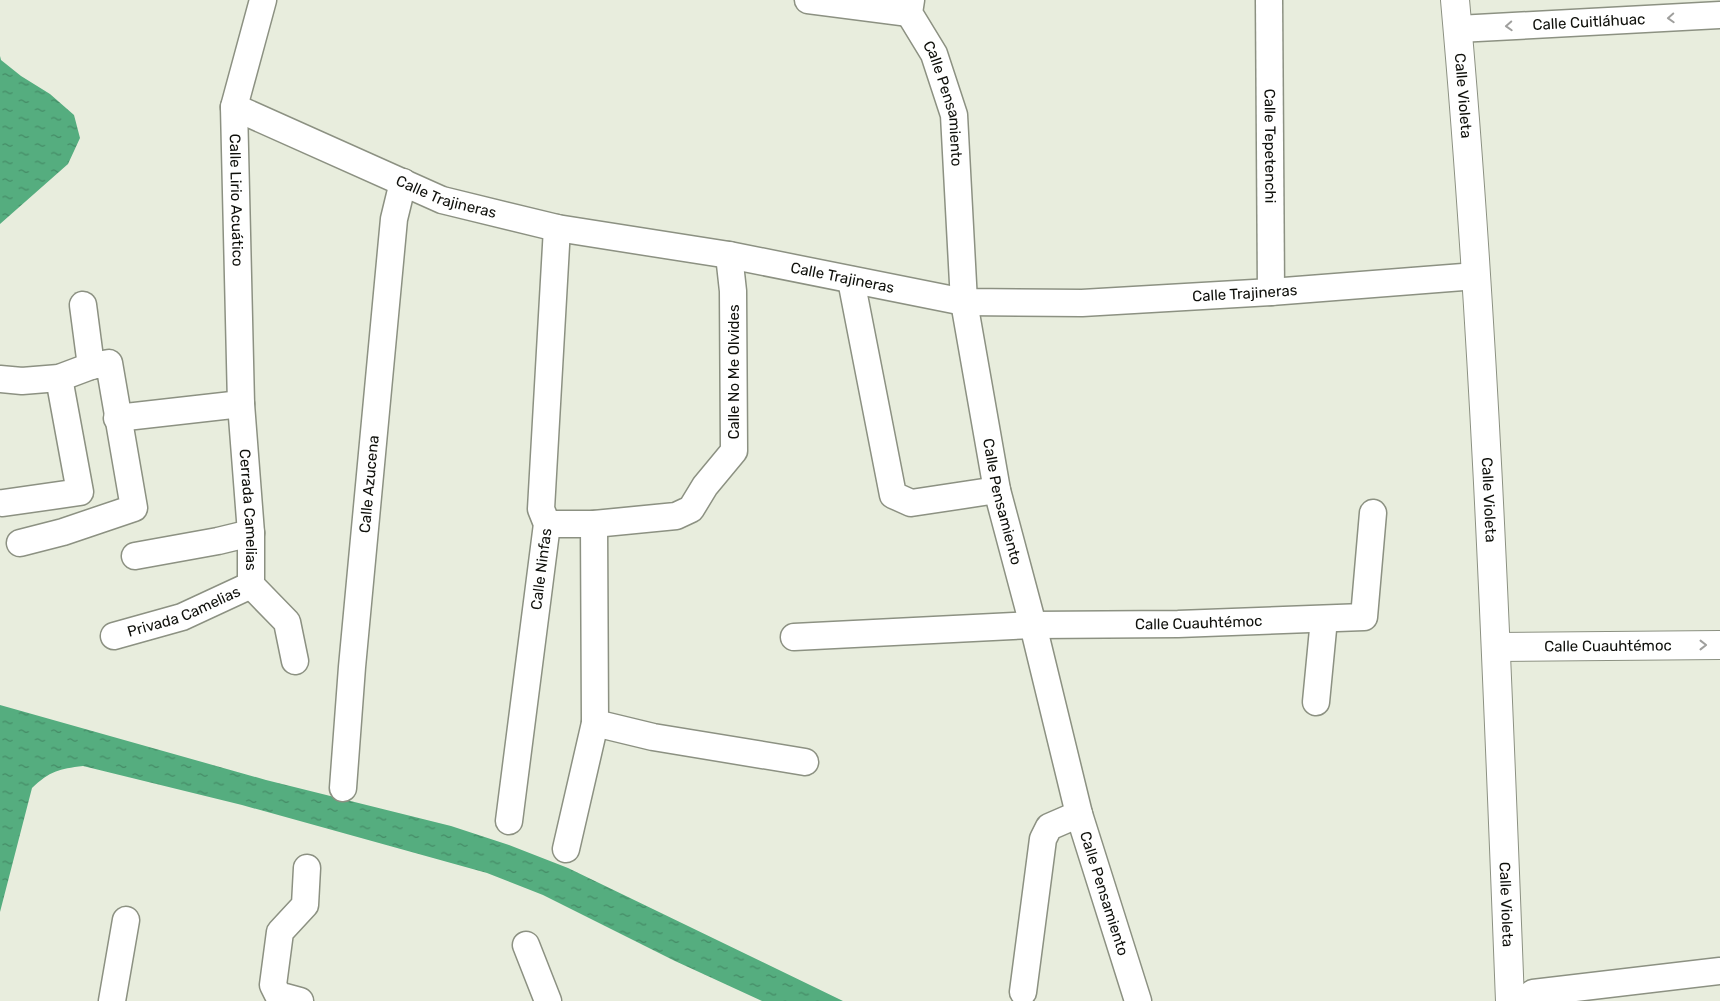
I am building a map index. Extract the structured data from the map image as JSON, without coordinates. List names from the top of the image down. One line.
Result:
{"streets":{"street":["Calle Cuitláhuac","Calle Violeta","Calle Pensamiento","Calle Tepetenchi","Calle Trajineras","Calle Lirio Acuático","Calle No Me Olvides","Calle Azucena","Cerrada Camelias","Calle Ninfas","Privada Camelias","Calle Cuauhtémoc"]},"crossings":[["Calle Cuitláhuac","Calle Violeta"],["Calle Violeta","Calle Trajineras"],["Calle Violeta","Calle Cuauhtémoc"],["Calle Pensamiento","Calle Trajineras"],["Calle Pensamiento","Calle Cuauhtémoc"],["Calle Tepetenchi","Calle Trajineras"],["Calle Trajineras","Calle Lirio Acuático"],["Calle Trajineras","Calle No Me Olvides"],["Calle Trajineras","Calle Azucena"],["Calle Trajineras","Calle Ninfas"],["Calle Lirio Acuático","Cerrada Camelias"],["Calle No Me Olvides","Calle Ninfas"],["Cerrada Camelias","Privada Camelias"]],"one_way":["Calle Cuitláhuac"]}
